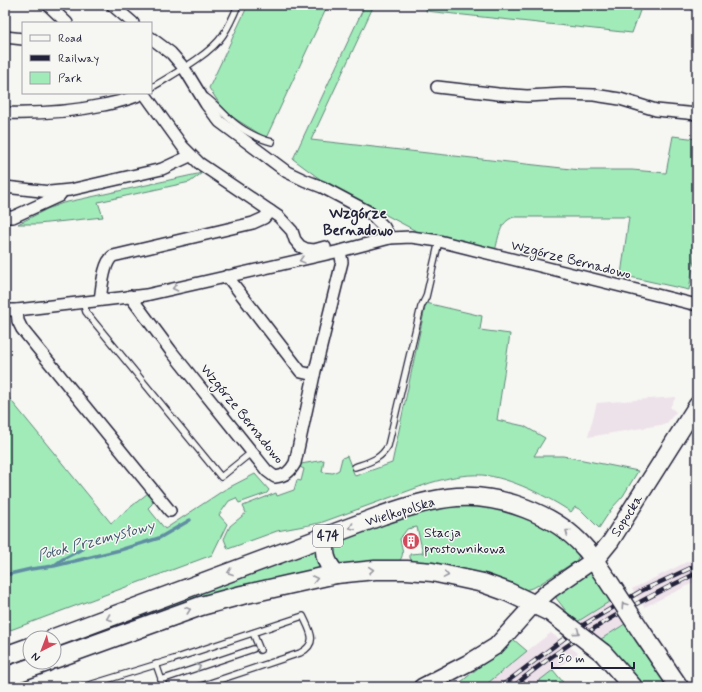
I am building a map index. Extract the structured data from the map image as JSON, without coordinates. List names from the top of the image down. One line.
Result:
{"streets":{"main road":["Wielkopolska","Sopocka","474"],"street":["Wzgórze Bernadowo"]},"crossings":[["Wielkopolska","Sopocka"]],"districts":["Wzgórze Bernadowo"],"water":["Potok Przemysłowy"],"places":{"building":["Stacja prostownikowa"]},"legend":["Road","Railway","Park"],"scale_bar":"50 m","north":"bottom left"}
